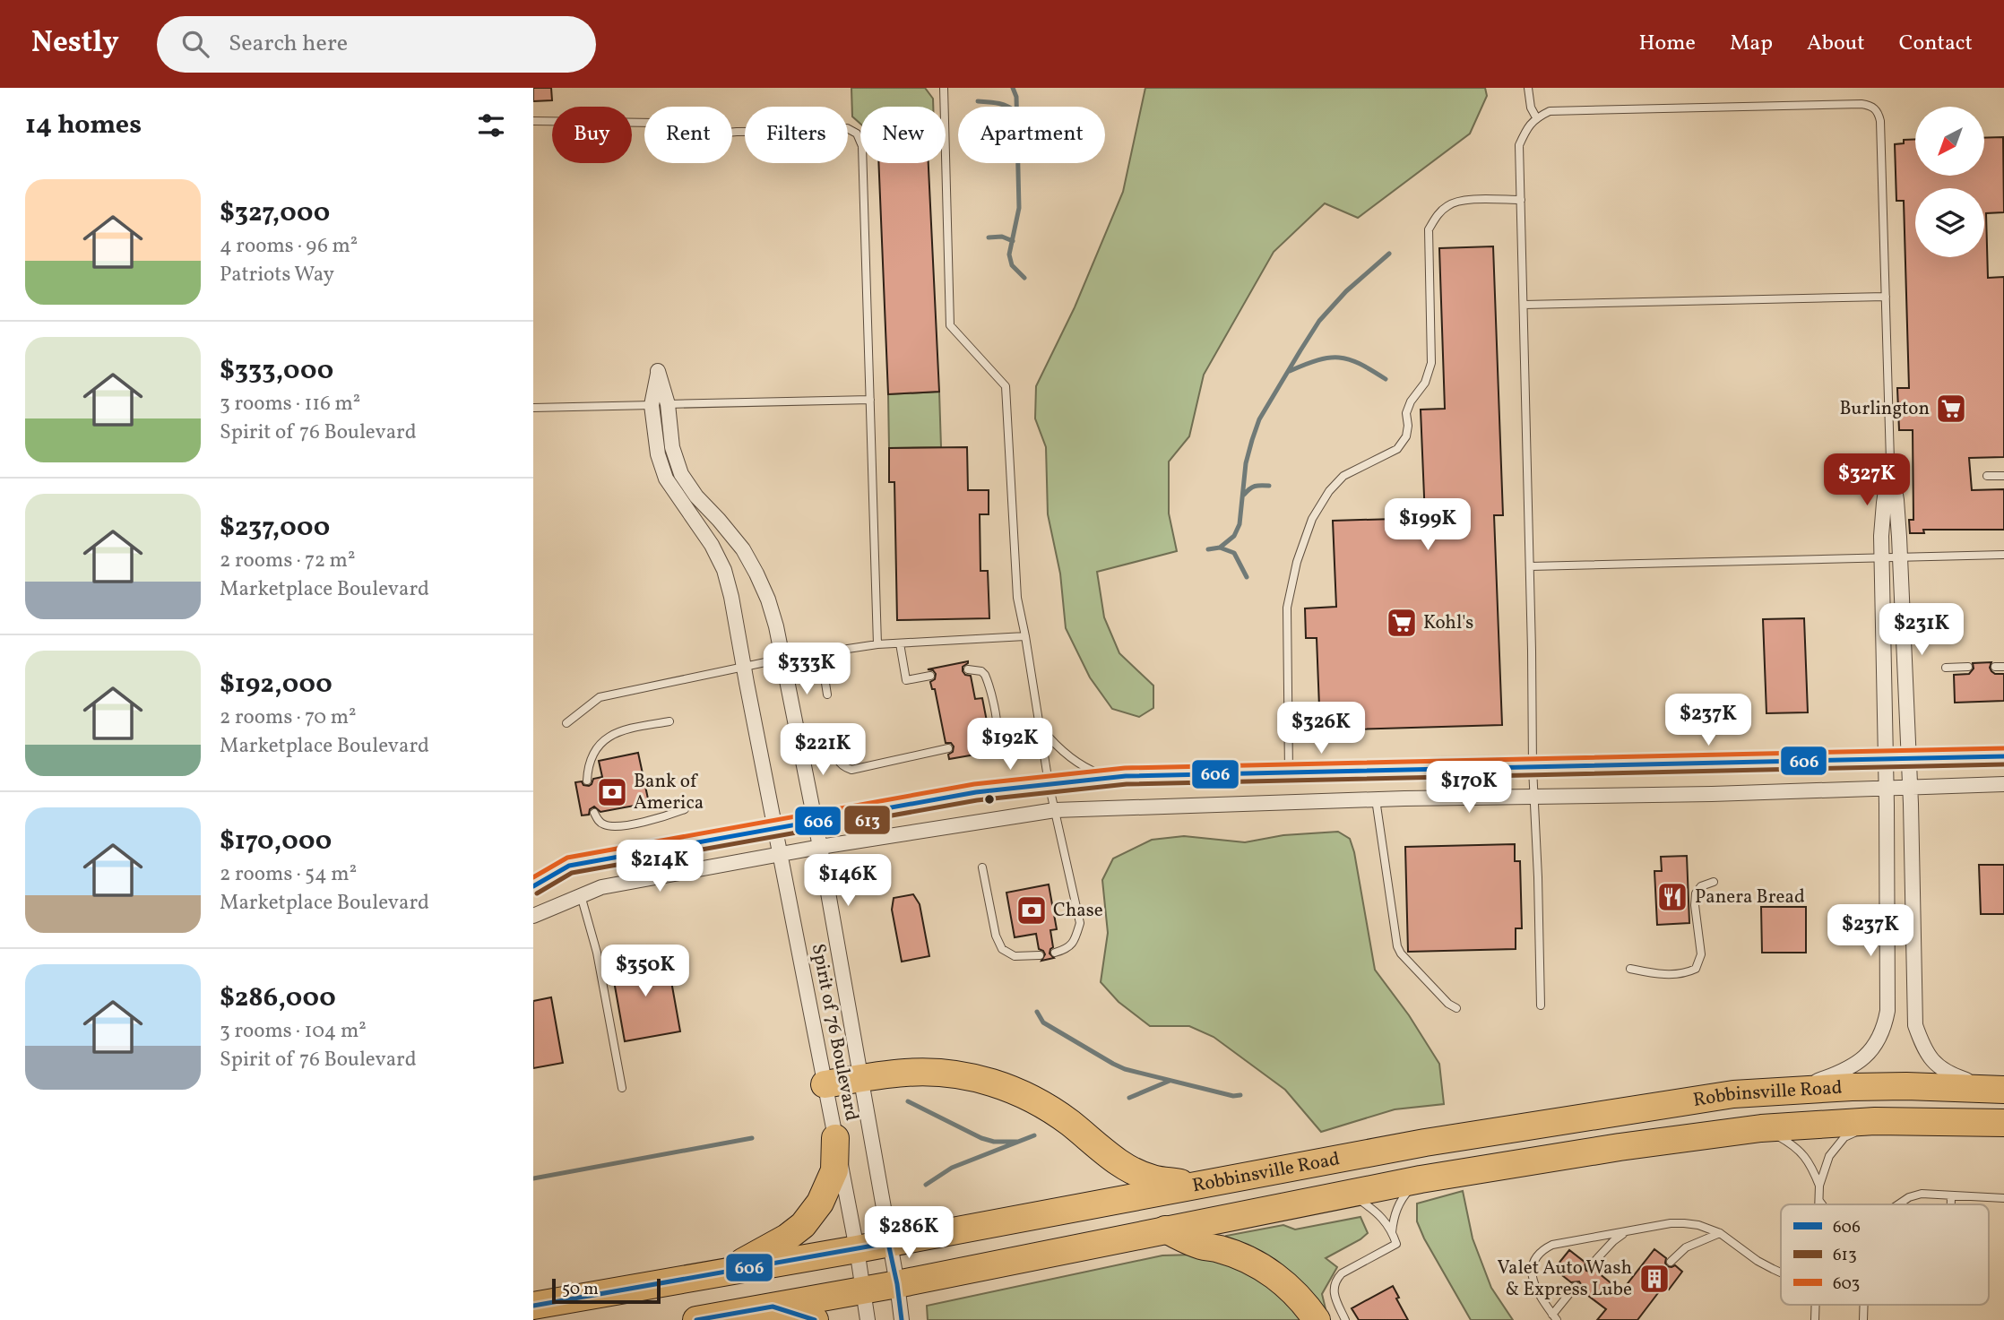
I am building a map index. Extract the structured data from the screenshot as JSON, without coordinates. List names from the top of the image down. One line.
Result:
{"streets":{"highway":["Robbinsville Road"],"street":["Spirit of 76 Boulevard"]},"crossings":[["Spirit of 76 Boulevard","Robbinsville Road"]],"places":{"supermarket":["Burlington","Kohl's"],"bank":["Bank of America","Chase"],"restaurant":["Panera Bread"],"building":["Valet Auto Wash & Express Lube"]},"lines":["transit line 603","transit line 606","transit line 613"],"legend":["606","613","603"],"scale_bar":"50 m","north":"bottom left","page":{"header":"Nestly","search":"Search here","nav":["Home","Map","About","Contact"],"heading":"14 homes","chip":["Buy","Rent","Filters","New","Apartment"],"list":[{"name":"$327,000","note":"4 rooms · 96 m² · Patriots Way"},{"name":"$333,000","note":"3 rooms · 116 m² · Spirit of 76 Boulevard"},{"name":"$237,000","note":"2 rooms · 72 m² · Marketplace Boulevard"},{"name":"$192,000","note":"2 rooms · 70 m² · Marketplace Boulevard"},{"name":"$170,000","note":"2 rooms · 54 m² · Marketplace Boulevard"},{"name":"$286,000","note":"3 rooms · 104 m² · Spirit of 76 Boulevard"}],"price":["$327K","$199K","$231K","$333K","$237K","$326K","$192K","$221K","$170K","$214K","$146K","$237K","$350K","$286K"],"scale":"50 m"}}
